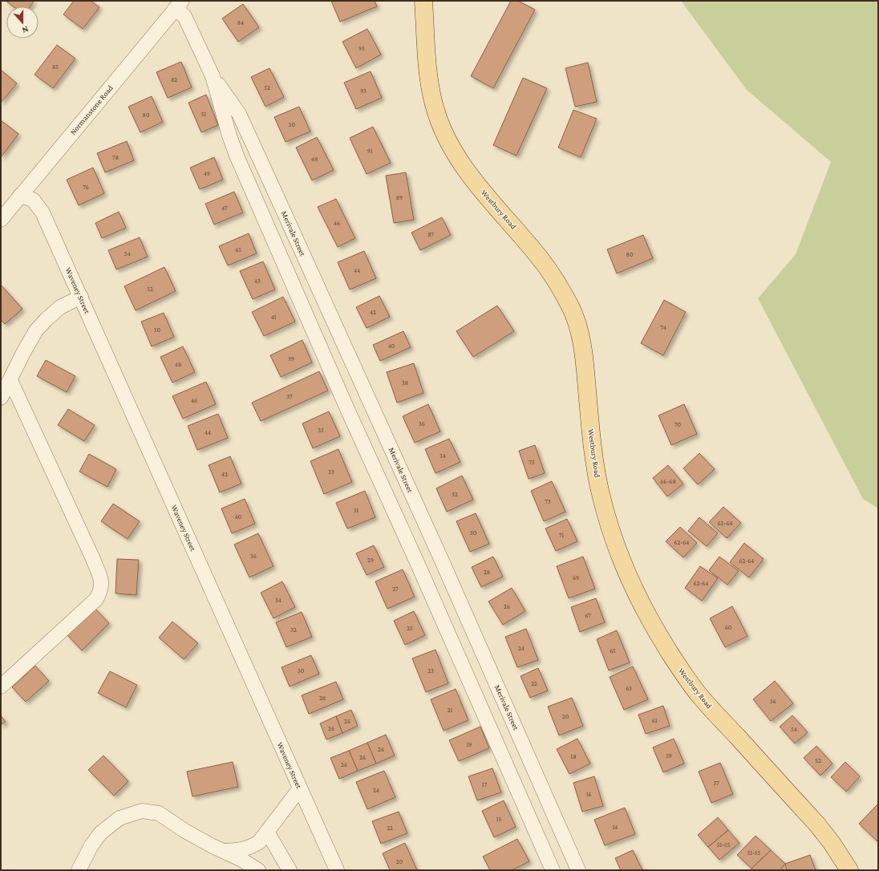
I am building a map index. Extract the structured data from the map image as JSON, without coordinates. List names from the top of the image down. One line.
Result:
{"streets":{"main road":["Westbury Road"],"street":["Normanstone Road","Merivale Street","Waveney Street"]},"crossings":[["Normanstone Road","Merivale Street"],["Normanstone Road","Waveney Street"]],"house_numbers":["84","95","85","82","52","93","51","80","50","91","78","48","49","76","89","47","46","87","45","54","80","44","43","52","42","41","74","50","40","39","48","38","37","46","36","70","35","44","34","75","33","42","66-68","32","73","31","40","62-64","30","71","62-64","36","29","62-64","28","69","62-64","27","34","26","67","60","25","32","24","65","30","23","22","63","28","56","21","20","61","26","26","54","19","26","59","18","26","52","26","57","17","24","16","15","14","22","51-55","51-55","20"],"north":"bottom"}
